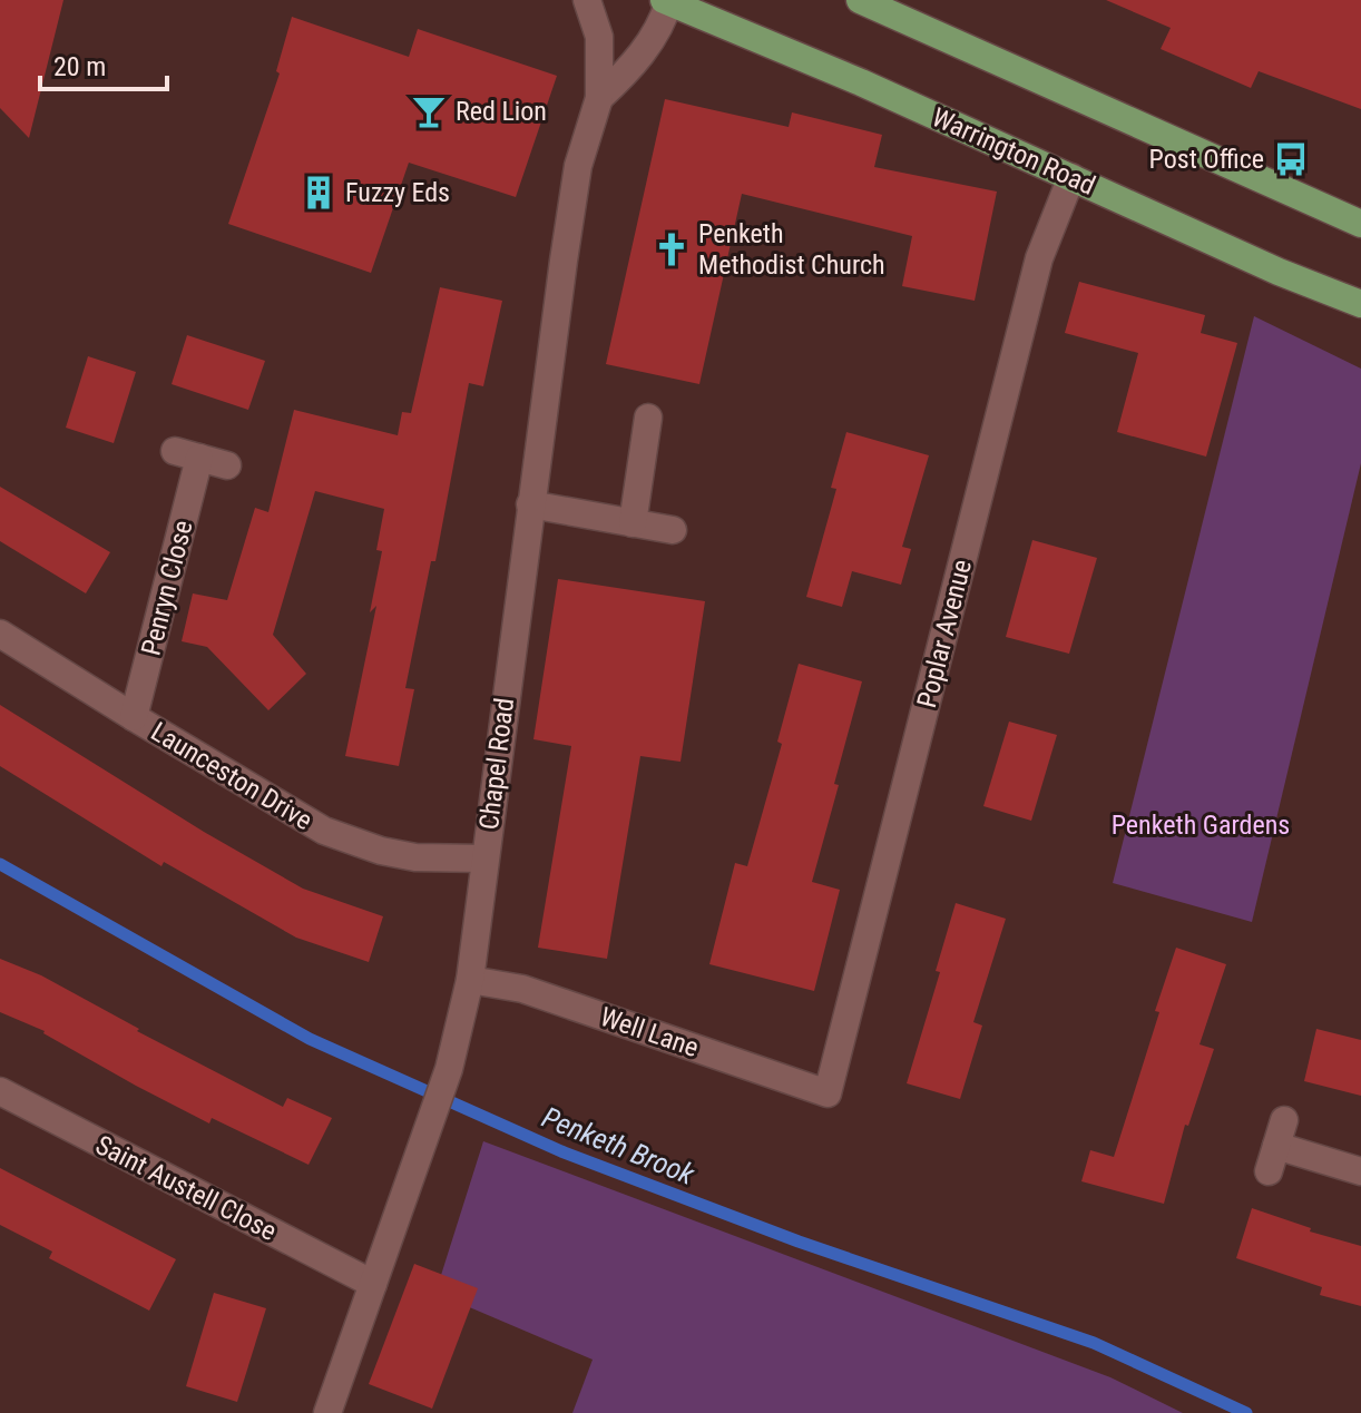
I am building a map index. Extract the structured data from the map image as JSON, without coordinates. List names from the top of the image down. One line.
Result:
{"streets":{"main road":["Warrington Road"],"street":["Penryn Close","Poplar Avenue","Chapel Road","Launceston Drive","Well Lane","Saint Austell Close"]},"crossings":[["Warrington Road","Poplar Avenue"],["Penryn Close","Launceston Drive"],["Poplar Avenue","Well Lane"],["Chapel Road","Launceston Drive"],["Chapel Road","Well Lane"],["Chapel Road","Saint Austell Close"]],"water":["Penketh Brook"],"parks":["Penketh Gardens"],"places":{"bar":["Red Lion"],"bus stop":["Post Office"],"building":["Fuzzy Eds"],"church":["Penketh Methodist Church"]},"scale_bar":"20 m"}
